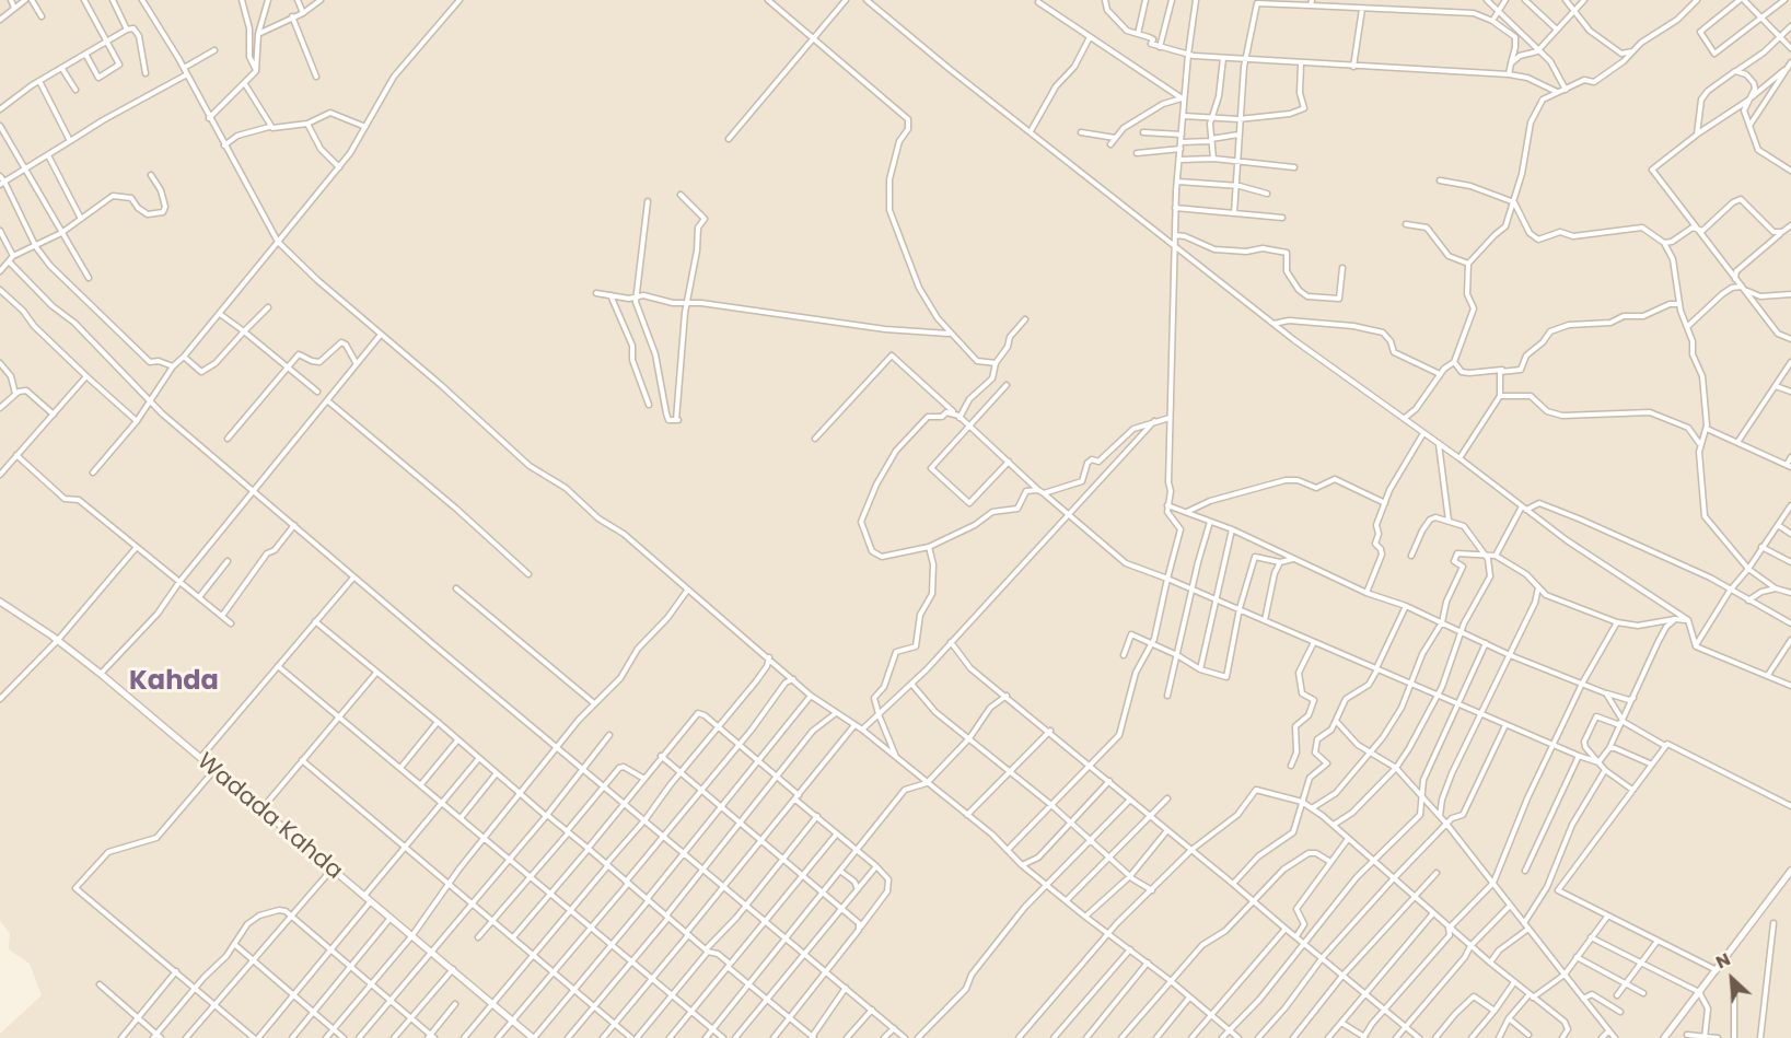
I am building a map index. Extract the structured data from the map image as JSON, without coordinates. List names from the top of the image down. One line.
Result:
{"streets":{"main road":["Wadada Kahda"]},"districts":["Kahda"],"north":"top left"}
